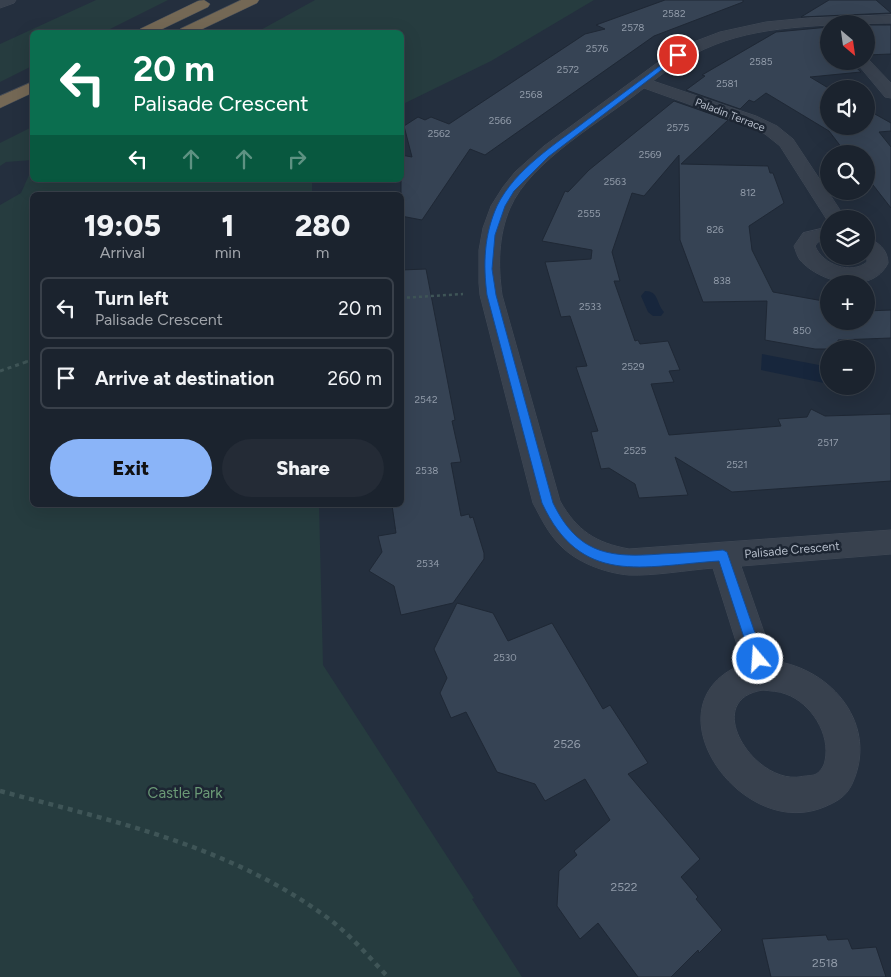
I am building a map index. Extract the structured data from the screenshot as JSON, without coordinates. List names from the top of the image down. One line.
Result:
{"streets":{"street":["Paladin Terrace","Palisade Crescent"]},"crossings":[["Paladin Terrace","Palisade Crescent"]],"parks":["Castle Park"],"house_numbers":["2582","2578","2576","2585","2572","2581","2568","2566","2575","2562","2569","2563","812","2555","826","838","2533","850","2529","2542","2517","2525","2521","2538","2534","2530","2526","2522","2518"],"north":"bottom right","page":{"map_buttons":["+","−"],"turn":["20 m","Palisade Crescent"],"eta":["19:05","Arrival","1","min","280","m"],"list":[{"name":"Turn left","note":"Palisade Crescent","value":"20 m"},{"name":"Arrive at destination","value":"260 m"}],"buttons":["Exit","Share"]}}
